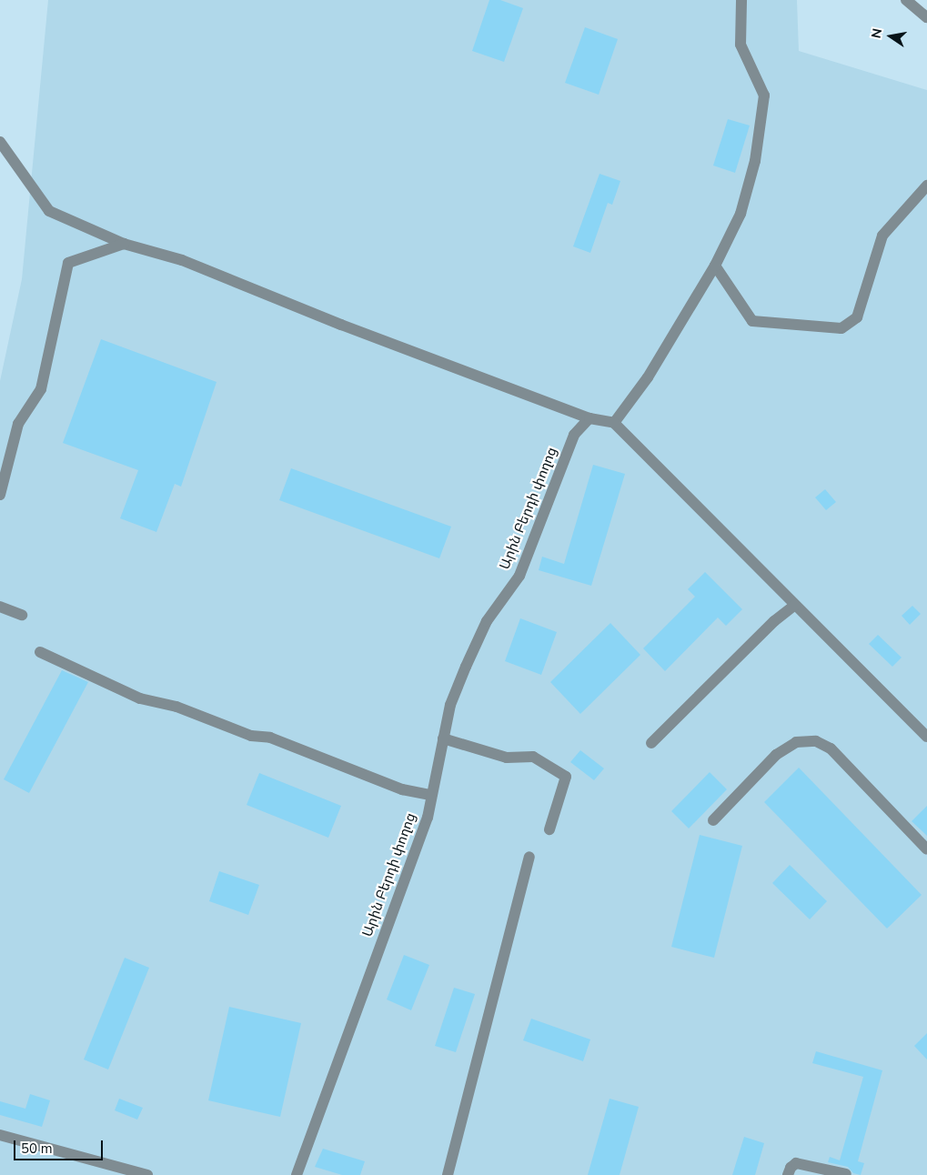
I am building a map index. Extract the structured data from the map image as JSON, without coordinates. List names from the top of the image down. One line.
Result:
{"streets":{"street":["Արին Բերդի փողոց"]},"scale_bar":"50 m","north":"left"}
